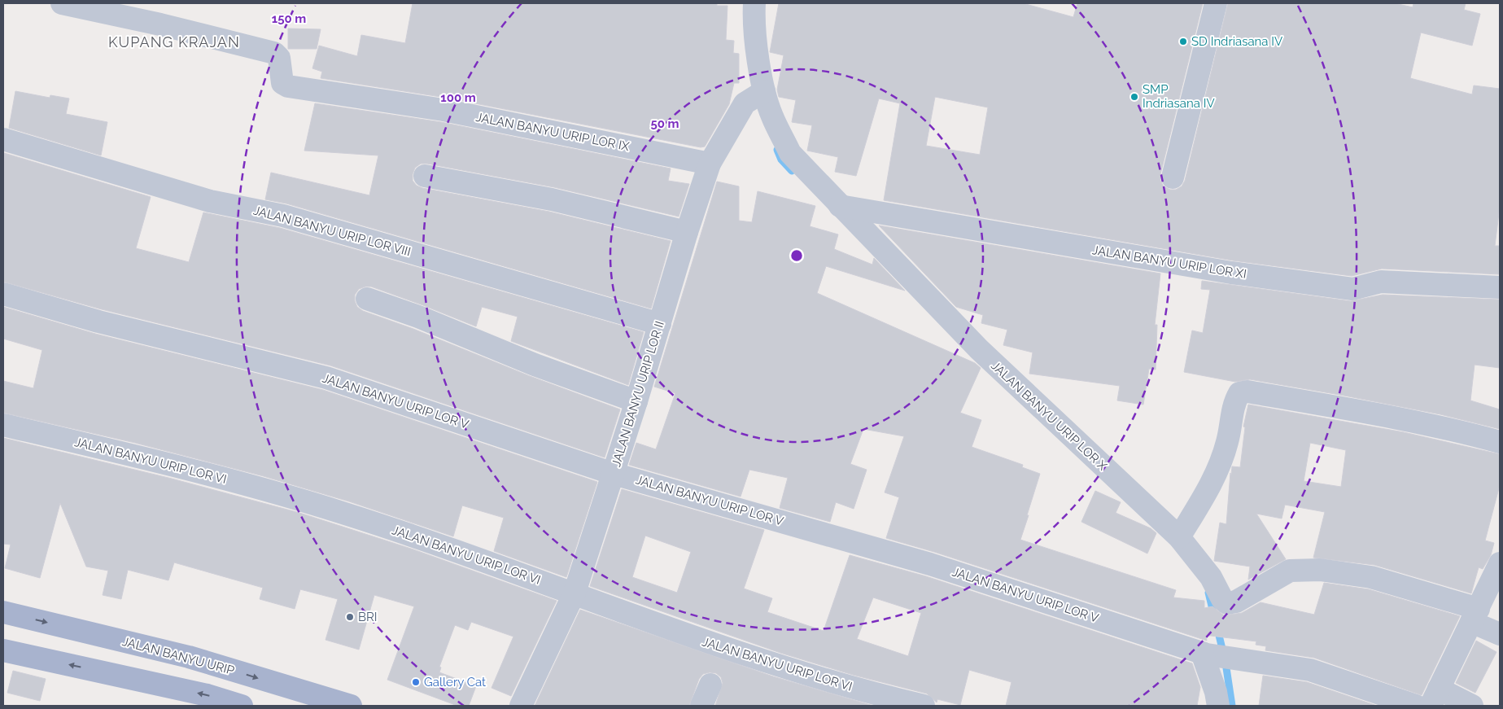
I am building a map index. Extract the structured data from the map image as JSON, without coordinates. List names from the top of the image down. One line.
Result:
{"streets":{"main road":["JALAN BANYU URIP"],"street":["JALAN BANYU URIP LOR IX","JALAN BANYU URIP LOR VIII","JALAN BANYU URIP LOR XI","JALAN BANYU URIP LOR II","JALAN BANYU URIP LOR V","JALAN BANYU URIP LOR X","JALAN BANYU URIP LOR VI"]},"crossings":[["JALAN BANYU URIP LOR IX","JALAN BANYU URIP LOR II"],["JALAN BANYU URIP LOR VIII","JALAN BANYU URIP LOR II"],["JALAN BANYU URIP LOR XI","JALAN BANYU URIP LOR X"],["JALAN BANYU URIP LOR II","JALAN BANYU URIP LOR V"],["JALAN BANYU URIP LOR II","JALAN BANYU URIP LOR X"],["JALAN BANYU URIP LOR II","JALAN BANYU URIP LOR VI"]],"districts":["KUPANG KRAJAN"],"places":["SD Indriasana IV","SMP Indriasana IV","BRI","Gallery Cat"],"rings":["150 m","100 m","50 m"]}
